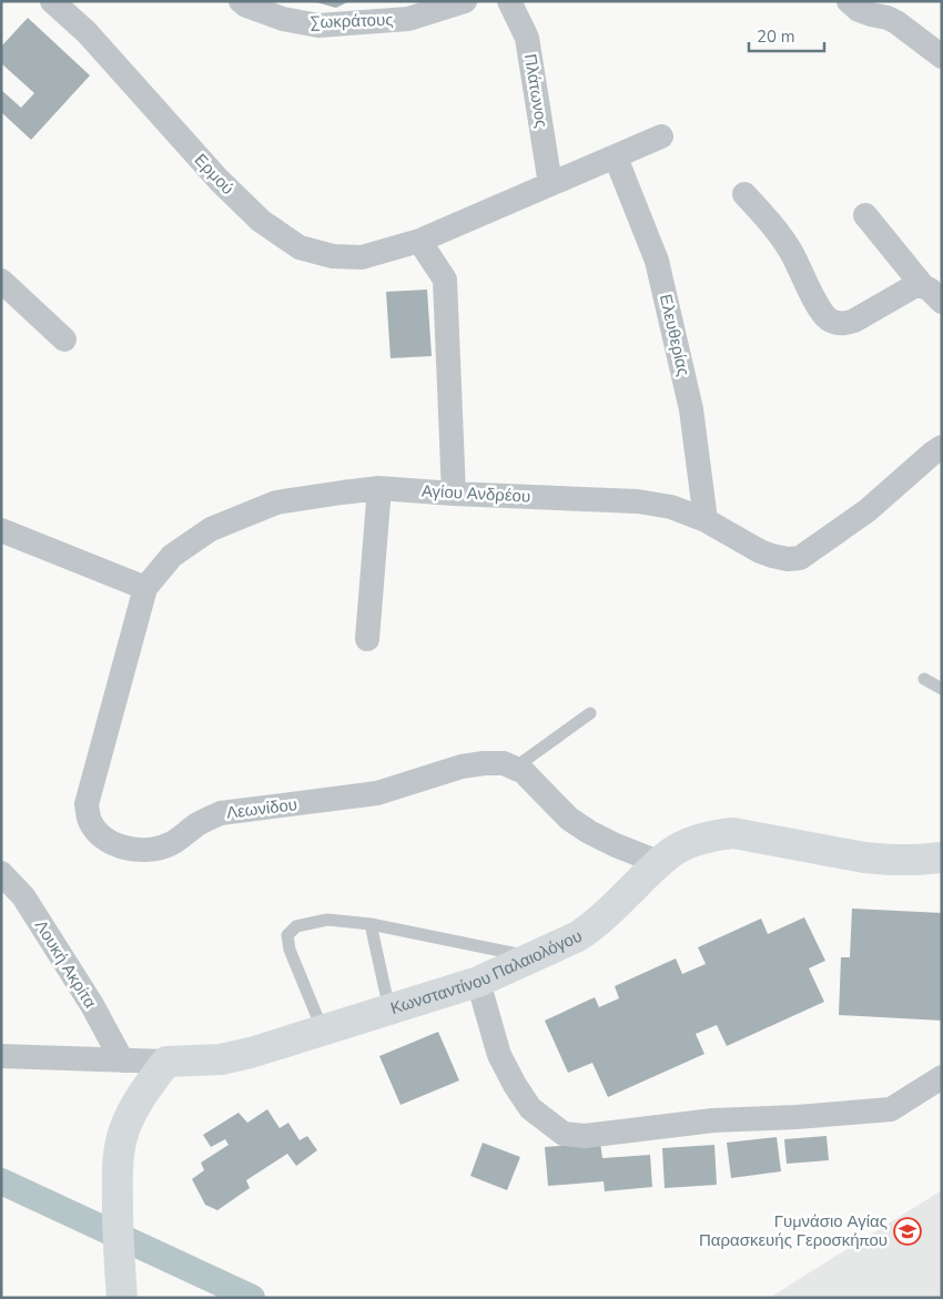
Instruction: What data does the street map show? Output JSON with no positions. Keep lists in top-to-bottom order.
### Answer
{
  "streets": {
    "street": [
      "Σωκράτους",
      "Πλάτωνος",
      "Ερμού",
      "Ελευθερίας",
      "Αγίου Ανδρέου",
      "Λεωνίδου",
      "Λουκή Ακρίτα",
      "Κωνσταντίνου Παλαιολόγου"
    ]
  },
  "crossings": [
    ["Πλάτωνος", "Ερμού"],
    ["Ερμού", "Ελευθερίας"],
    ["Ελευθερίας", "Αγίου Ανδρέου"],
    ["Αγίου Ανδρέου", "Λεωνίδου"],
    ["Λεωνίδου", "Κωνσταντίνου Παλαιολόγου"],
    ["Λουκή Ακρίτα", "Κωνσταντίνου Παλαιολόγου"]
  ],
  "places": {
    "school or university": ["Γυμνάσιο Αγίας Παρασκευής Γεροσκήπου"]
  },
  "scale_bar": "20 m"
}
